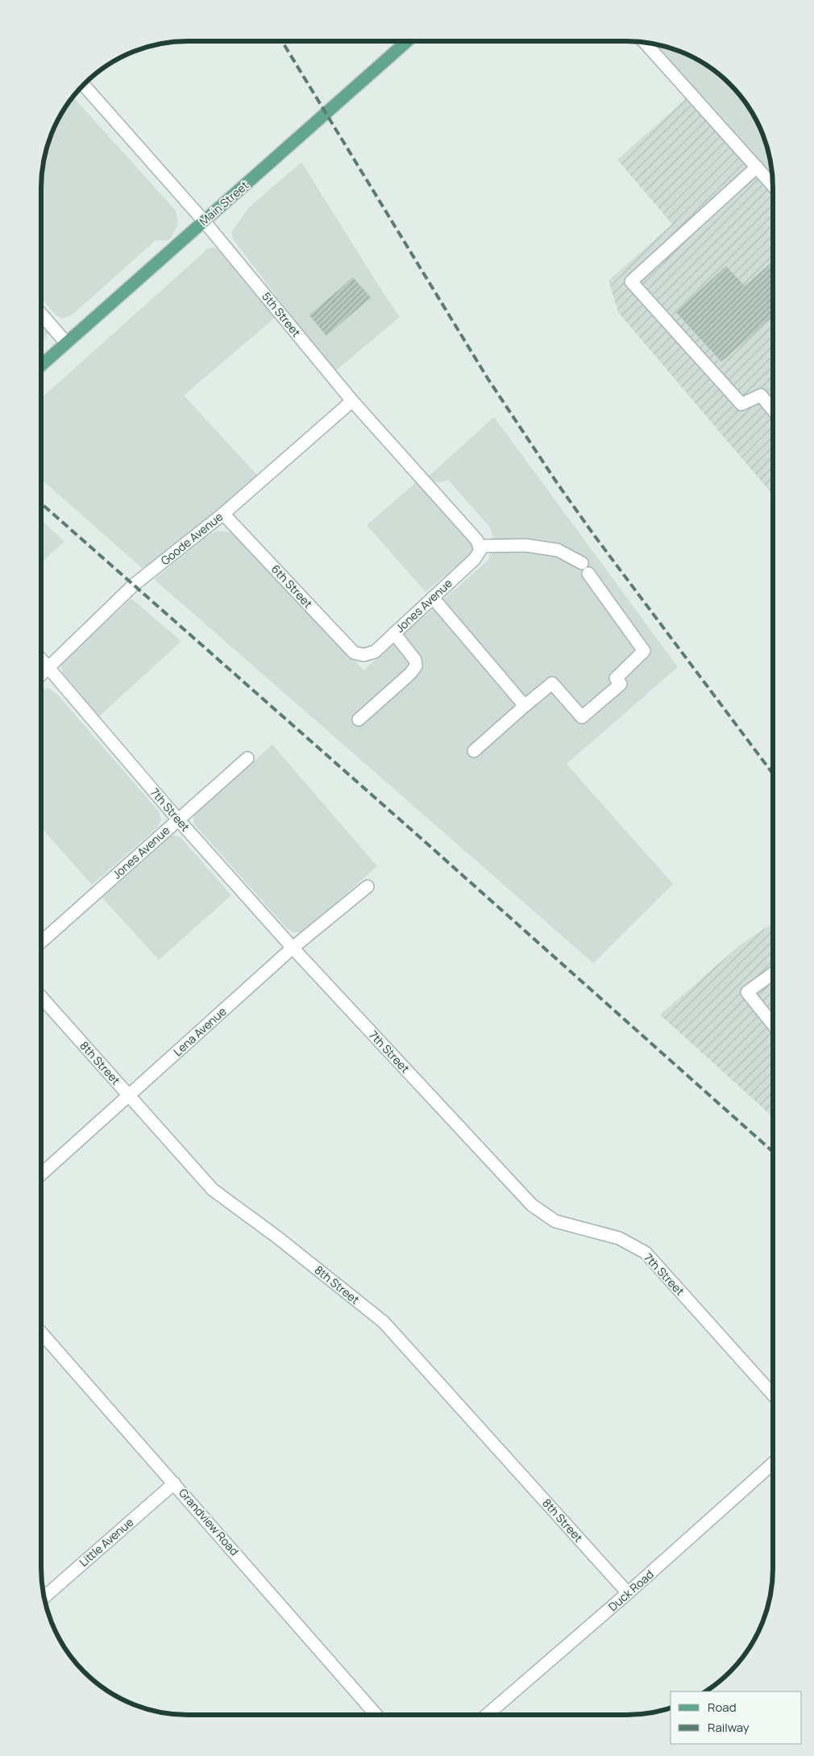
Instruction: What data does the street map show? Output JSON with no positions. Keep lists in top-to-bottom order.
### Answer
{
  "streets": {
    "main road": ["Main Street"],
    "street": [
      "5th Street",
      "Goode Avenue",
      "6th Street",
      "Jones Avenue",
      "7th Street",
      "Lena Avenue",
      "8th Street",
      "Grandview Road",
      "Little Avenue",
      "Duck Road"
    ]
  },
  "crossings": [
    ["Main Street", "5th Street"],
    ["5th Street", "Goode Avenue"],
    ["5th Street", "Jones Avenue"],
    ["Goode Avenue", "6th Street"],
    ["Goode Avenue", "7th Street"],
    ["6th Street", "Jones Avenue"],
    ["Jones Avenue", "7th Street"],
    ["7th Street", "Lena Avenue"],
    ["Lena Avenue", "8th Street"],
    ["8th Street", "Duck Road"],
    ["Grandview Road", "Little Avenue"]
  ],
  "legend": ["Road", "Railway"]
}
